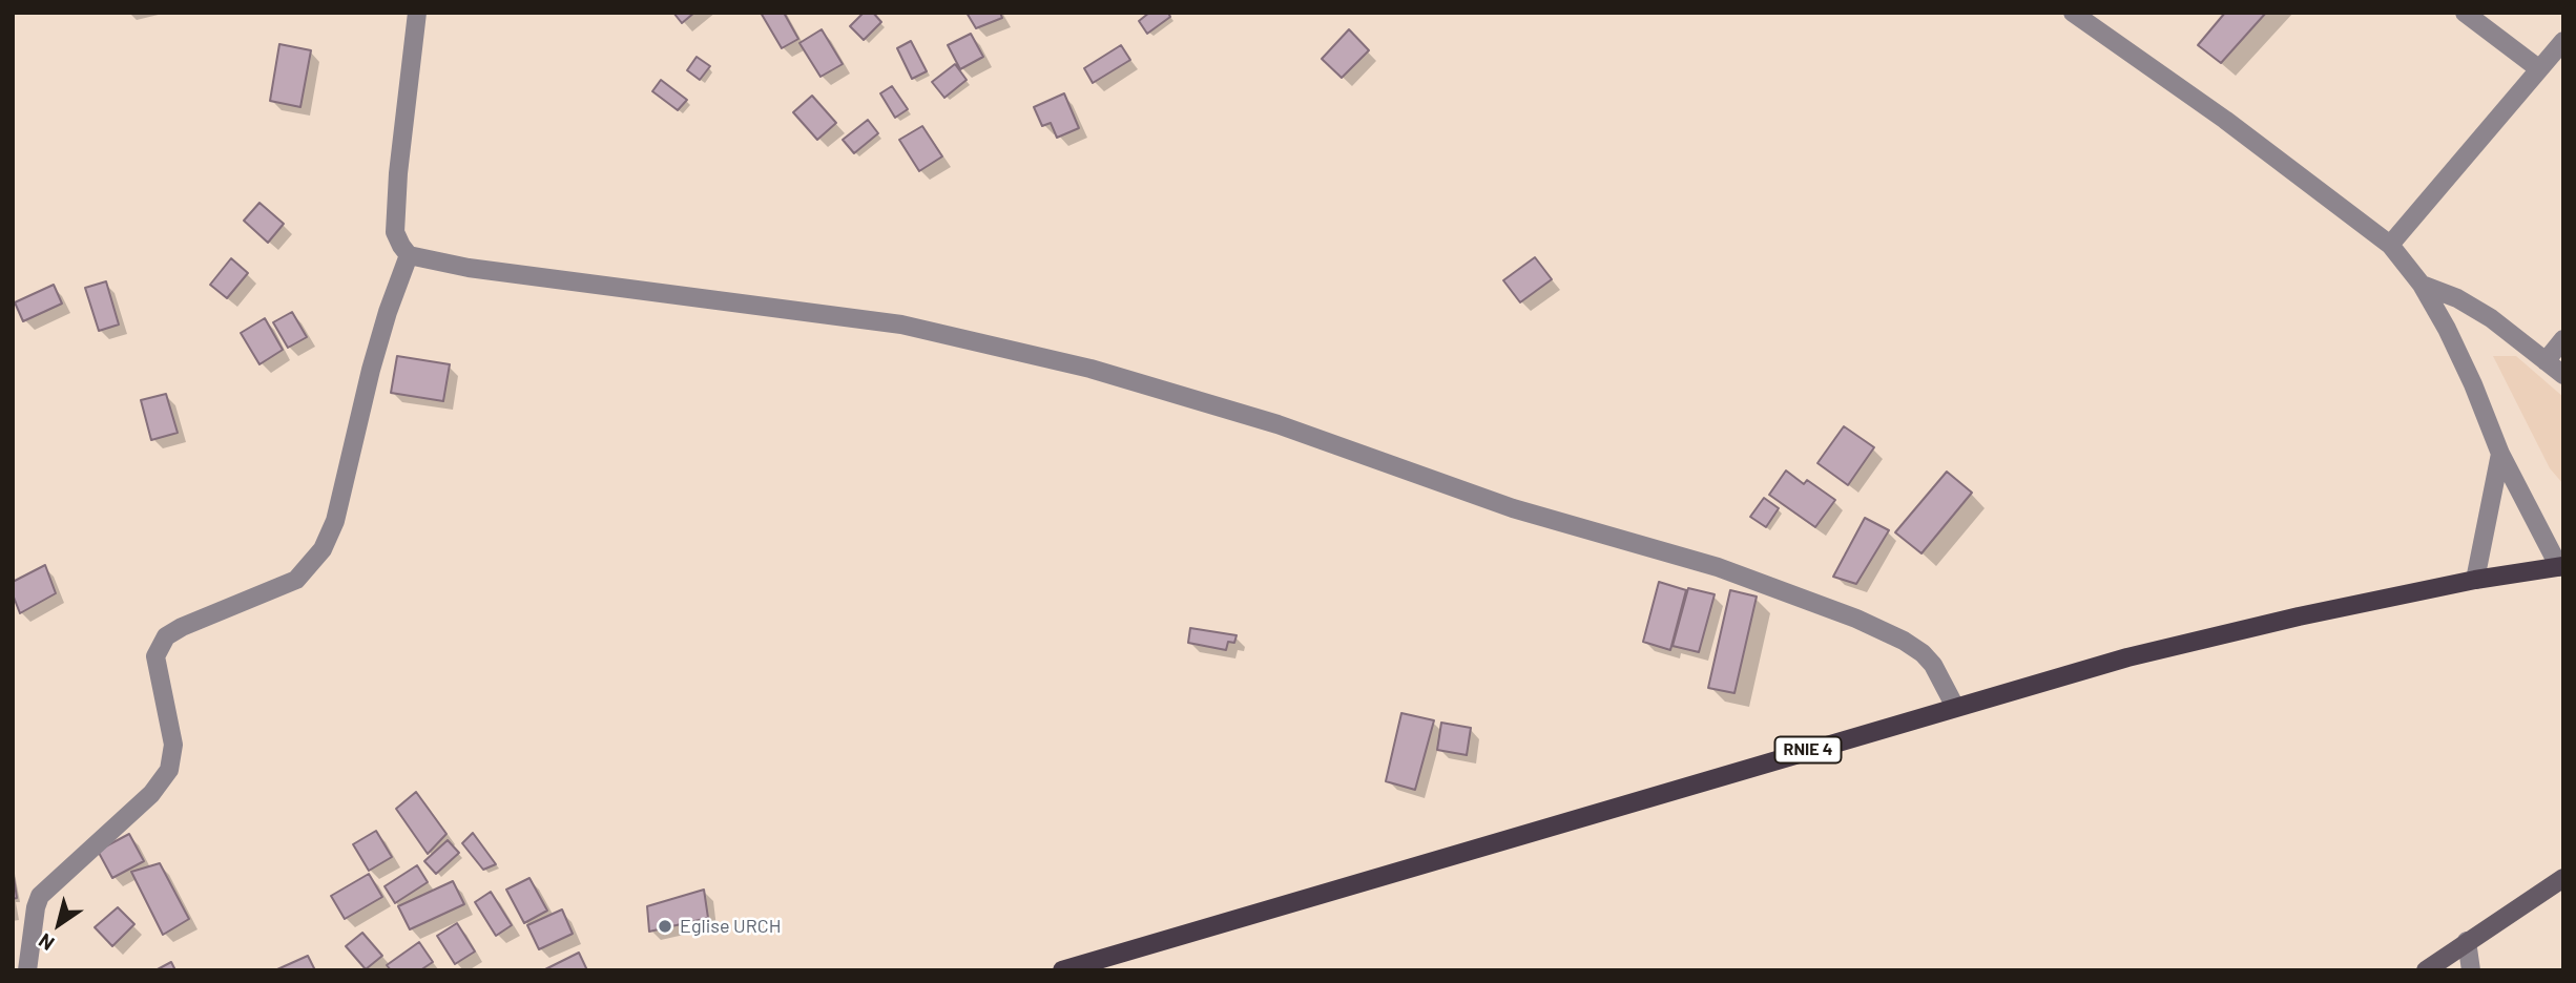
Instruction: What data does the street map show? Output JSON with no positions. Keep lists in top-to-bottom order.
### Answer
{
  "streets": {
    "main road": ["RNIE 4"]
  },
  "places": ["Eglise URCH"],
  "north": "bottom left"
}
